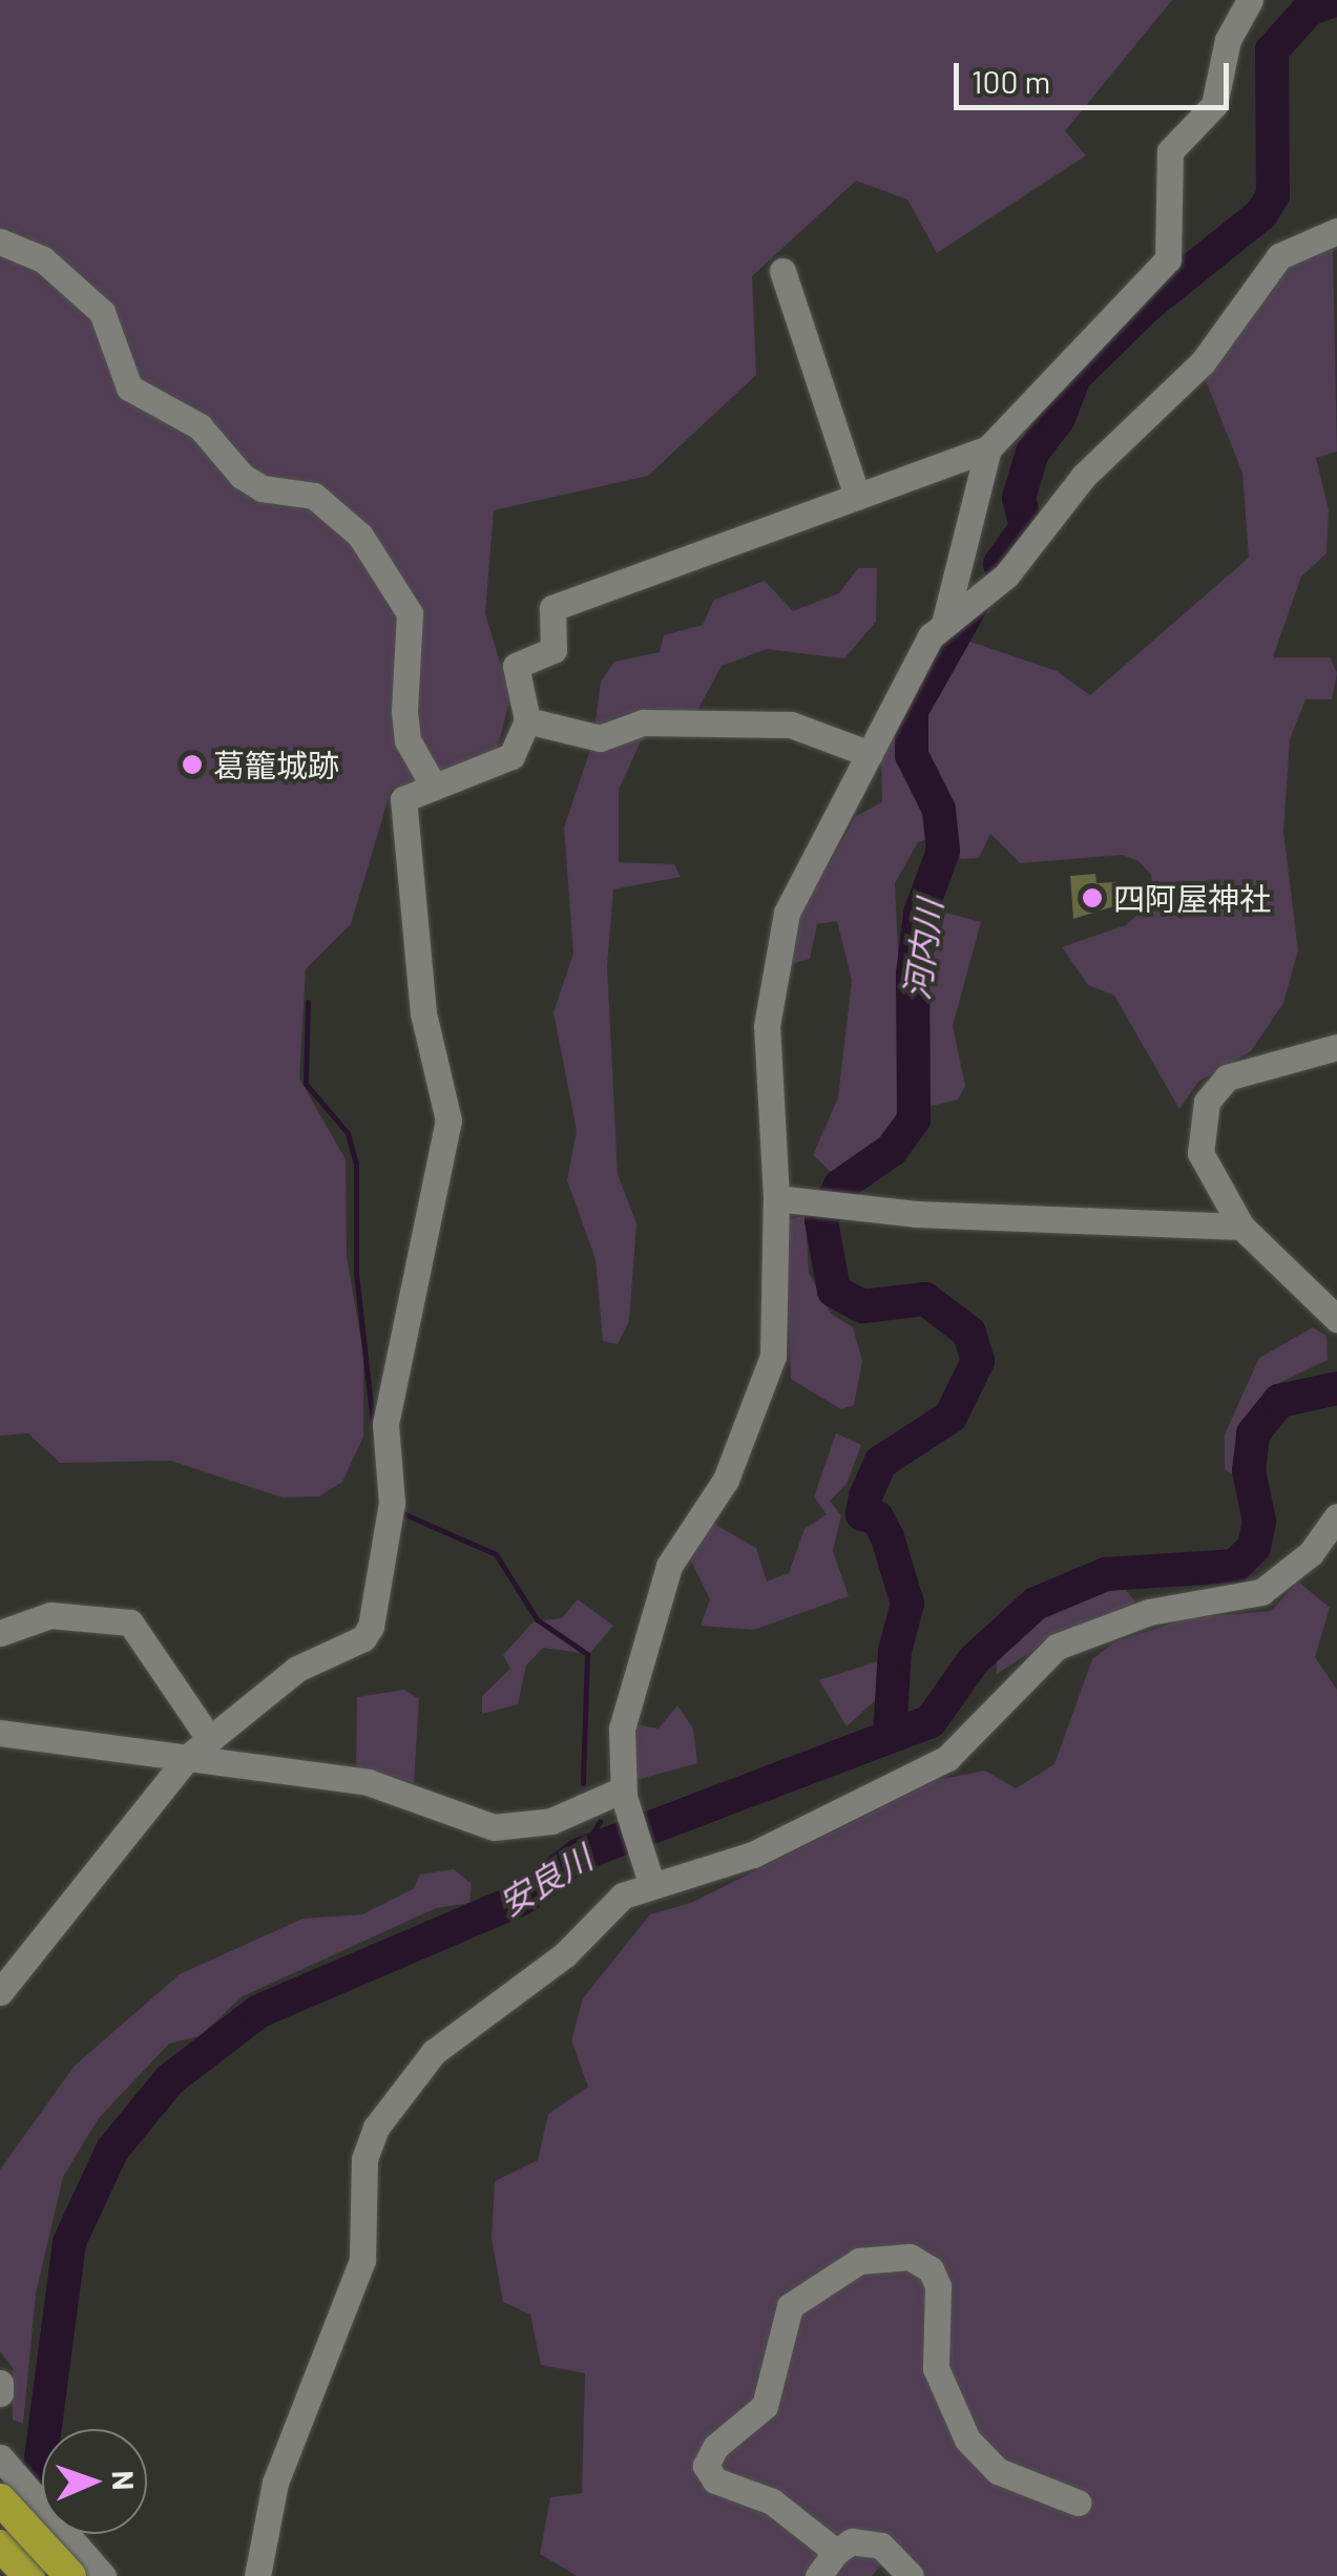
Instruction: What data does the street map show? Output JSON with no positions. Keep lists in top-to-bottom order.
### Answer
{
  "water": ["河内川", "安良川"],
  "places": ["葛籠城跡", "四阿屋神社"],
  "scale_bar": "100 m",
  "north": "right"
}
